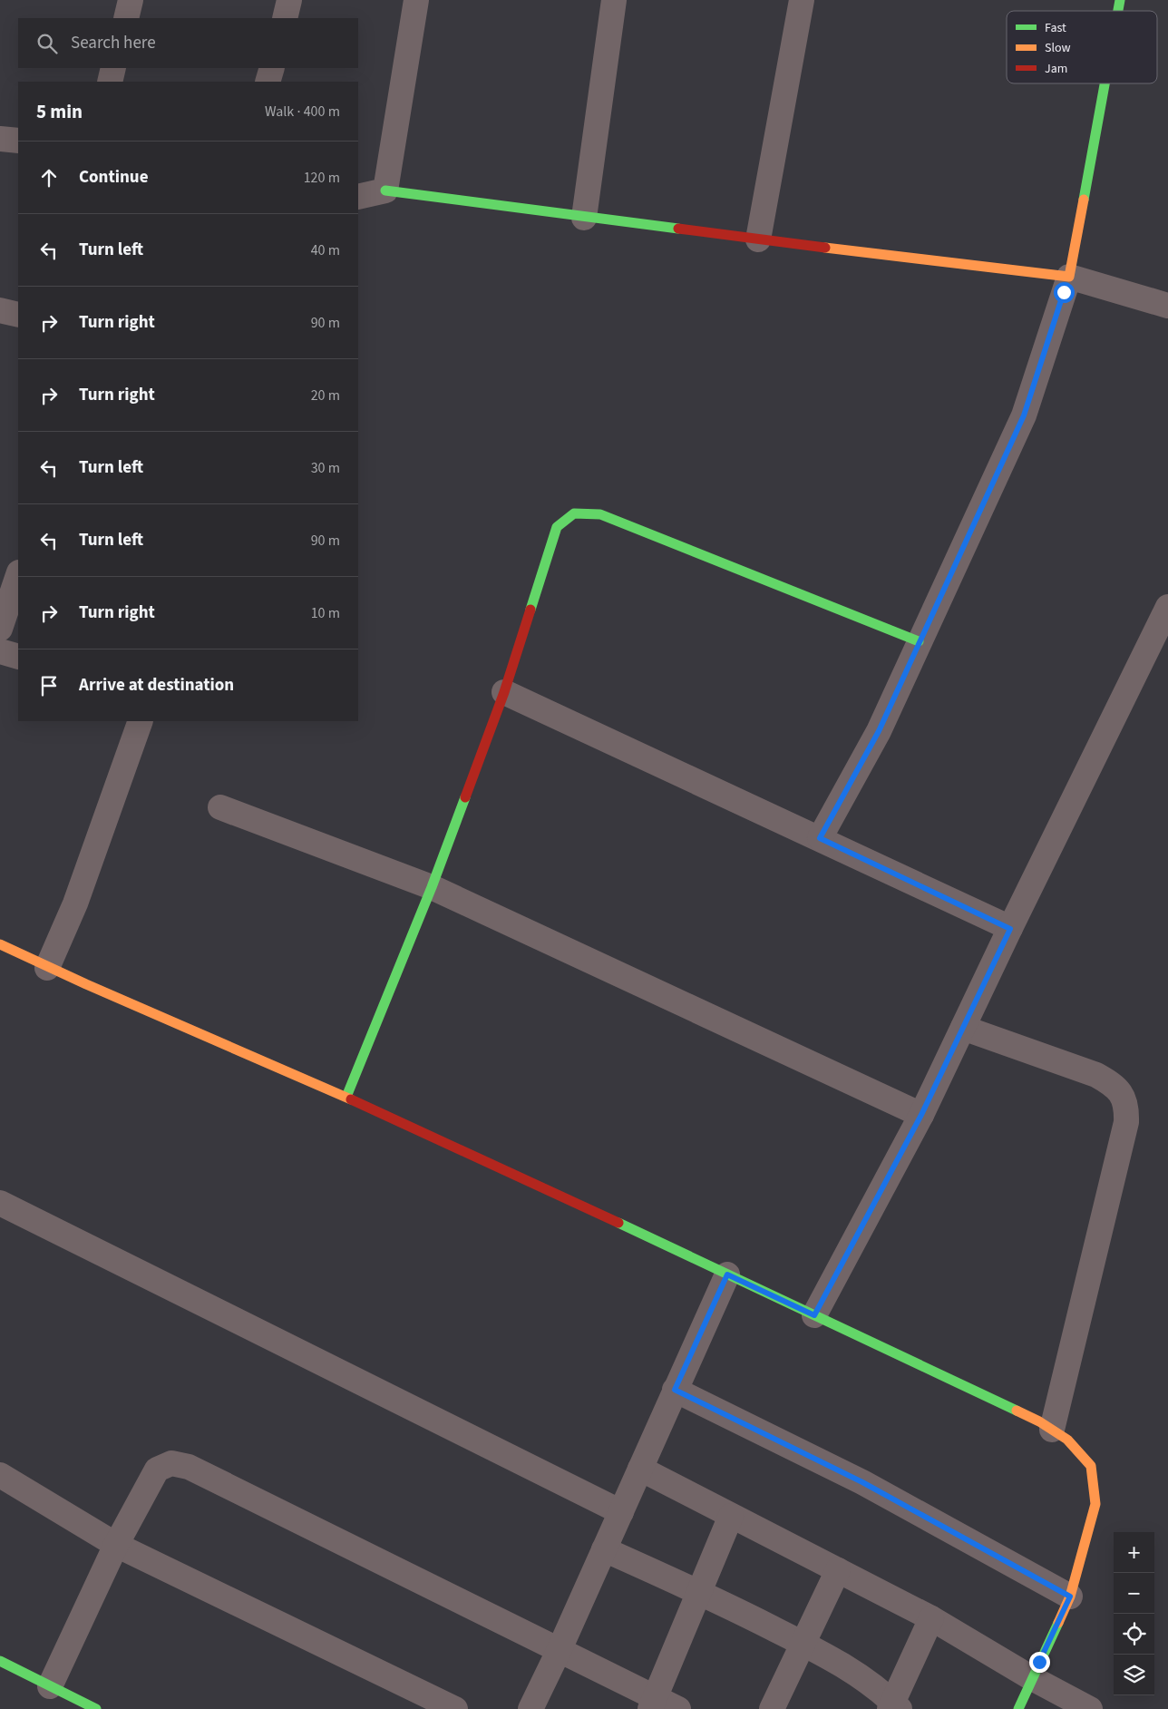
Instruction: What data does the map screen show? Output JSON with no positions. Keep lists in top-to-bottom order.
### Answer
{
  "legend": ["Fast", "Slow", "Jam"],
  "page": {
    "search": "Search here",
    "heading": ["5 min", "Walk · 400 m"],
    "list": [
      ["Continue", "120 m"],
      ["Turn left", "40 m"],
      ["Turn right", "90 m"],
      ["Turn right", "20 m"],
      ["Turn left", "30 m"],
      ["Turn left", "90 m"],
      ["Turn right", "10 m"],
      "Arrive at destination"
    ],
    "map_buttons": ["+", "−"]
  }
}
